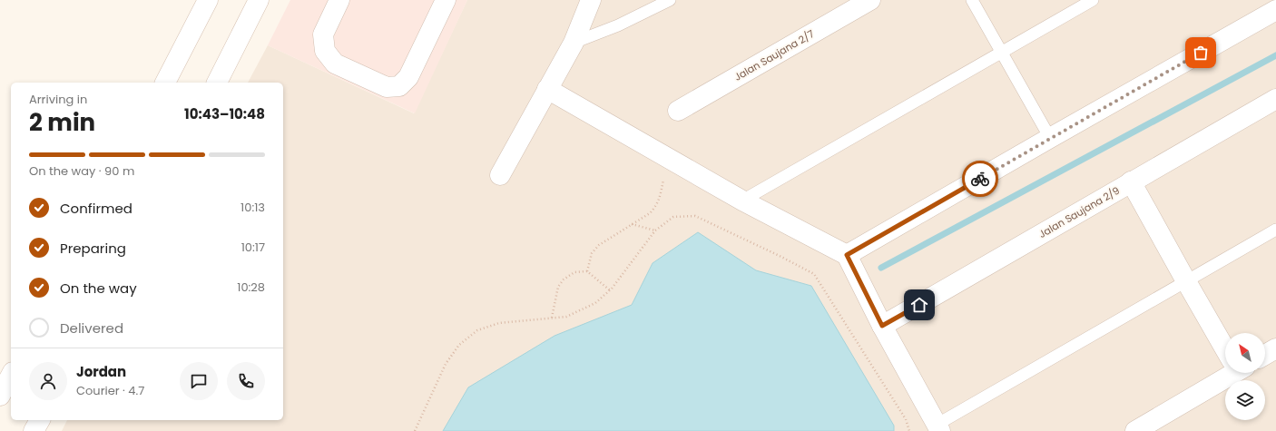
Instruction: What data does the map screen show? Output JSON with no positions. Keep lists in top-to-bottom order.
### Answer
{
  "streets": {
    "street": ["Jalan Saujana 2/7", "Jalan Saujana 2/9"]
  },
  "north": "top left",
  "page": {
    "heading": ["2 min", "Arriving in", "10:43–10:48"],
    "panel": ["Jordan", "Courier · 4.7"],
    "bar": "On the way · 90 m",
    "list": [
      ["Confirmed", "10:13"],
      ["Preparing", "10:17"],
      ["On the way", "10:28"],
      "Delivered"
    ]
  }
}
